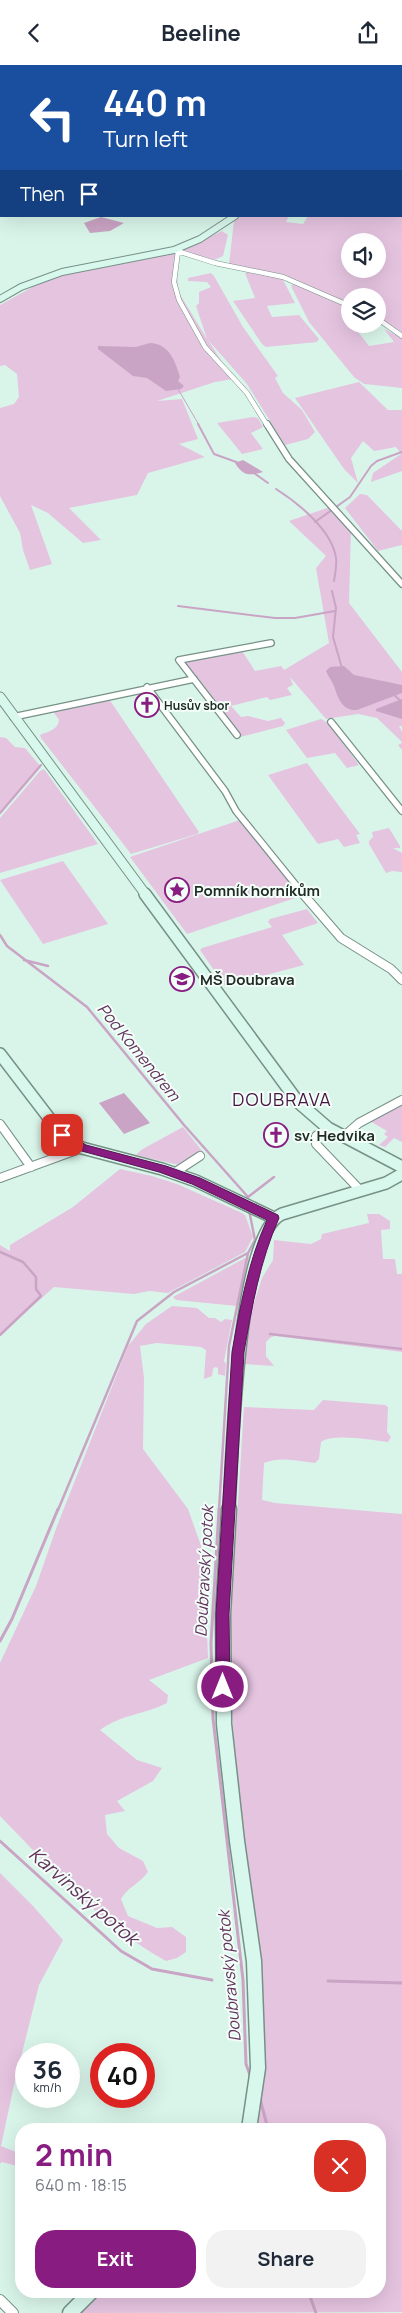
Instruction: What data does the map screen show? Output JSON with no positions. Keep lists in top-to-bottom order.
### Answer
{
  "districts": ["DOUBRAVA"],
  "water": ["Pod Komendrem", "Doubravský potok", "Karvinský potok"],
  "places": {
    "church": ["Husův sbor", "sv. Hedvika"],
    "place": ["Pomník horníkům"],
    "school or university": ["MŠ Doubrava"]
  },
  "page": {
    "header": "Beeline",
    "turn": ["440 m", "Turn left"],
    "then": "Then",
    "speed": "36 km/h",
    "limit": "40",
    "heading": ["2 min", "640 m · 18:15"],
    "buttons": ["Exit", "Share"]
  }
}
